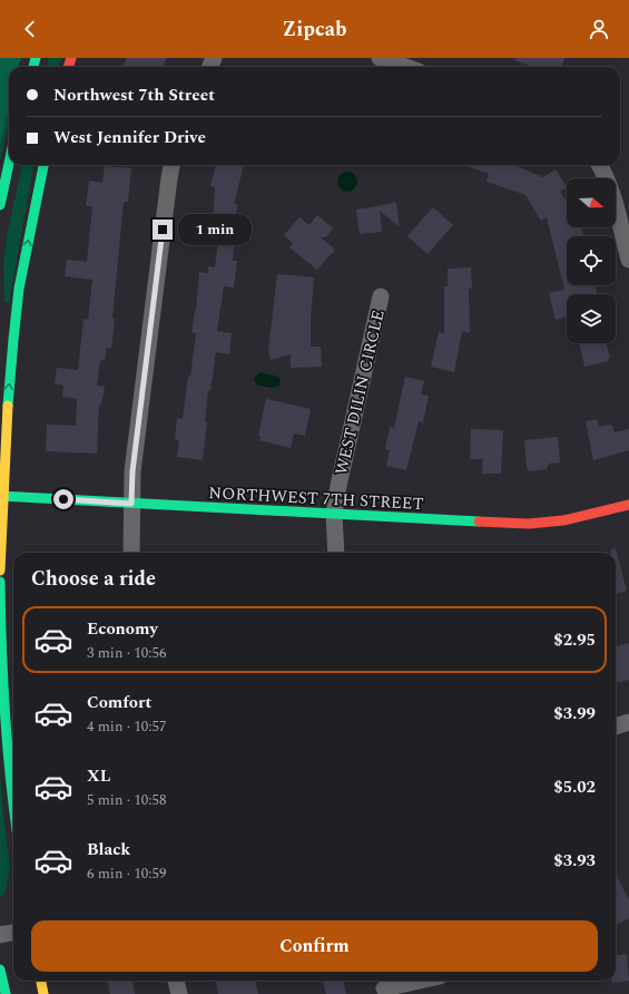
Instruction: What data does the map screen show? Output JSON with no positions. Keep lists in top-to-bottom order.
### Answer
{
  "streets": {
    "main road": ["NORTHWEST 7TH STREET"],
    "street": ["WEST DILIN CIRCLE"]
  },
  "crossings": [
    ["WEST DILIN CIRCLE", "NORTHWEST 7TH STREET"]
  ],
  "north": "right",
  "page": {
    "header": "Zipcab",
    "banner": ["Northwest 7th Street", "West Jennifer Drive"],
    "bubble": "1 min",
    "heading": "Choose a ride",
    "list": [
      {
        "name": "Economy",
        "note": "3 min · 10:56",
        "value": "$2.95"
      },
      {
        "name": "Comfort",
        "note": "4 min · 10:57",
        "value": "$3.99"
      },
      {
        "name": "XL",
        "note": "5 min · 10:58",
        "value": "$5.02"
      },
      {
        "name": "Black",
        "note": "6 min · 10:59",
        "value": "$3.93"
      }
    ],
    "buttons": "Confirm"
  }
}
